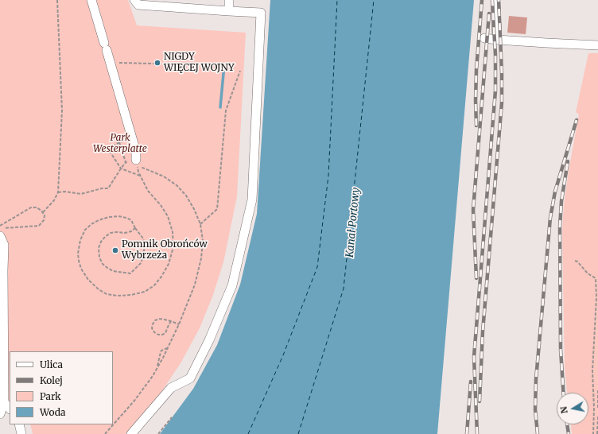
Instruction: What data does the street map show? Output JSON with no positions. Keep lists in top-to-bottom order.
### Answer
{
  "water": ["Kanał Portowy"],
  "parks": ["Park Westerplatte"],
  "places": ["NIGDY WIĘCEJ WOJNY", "Pomnik Obrońców Wybrzeża"],
  "legend": [
    "Ulica",
    "Kolej",
    "Park",
    "Woda"
  ],
  "north": "left"
}
